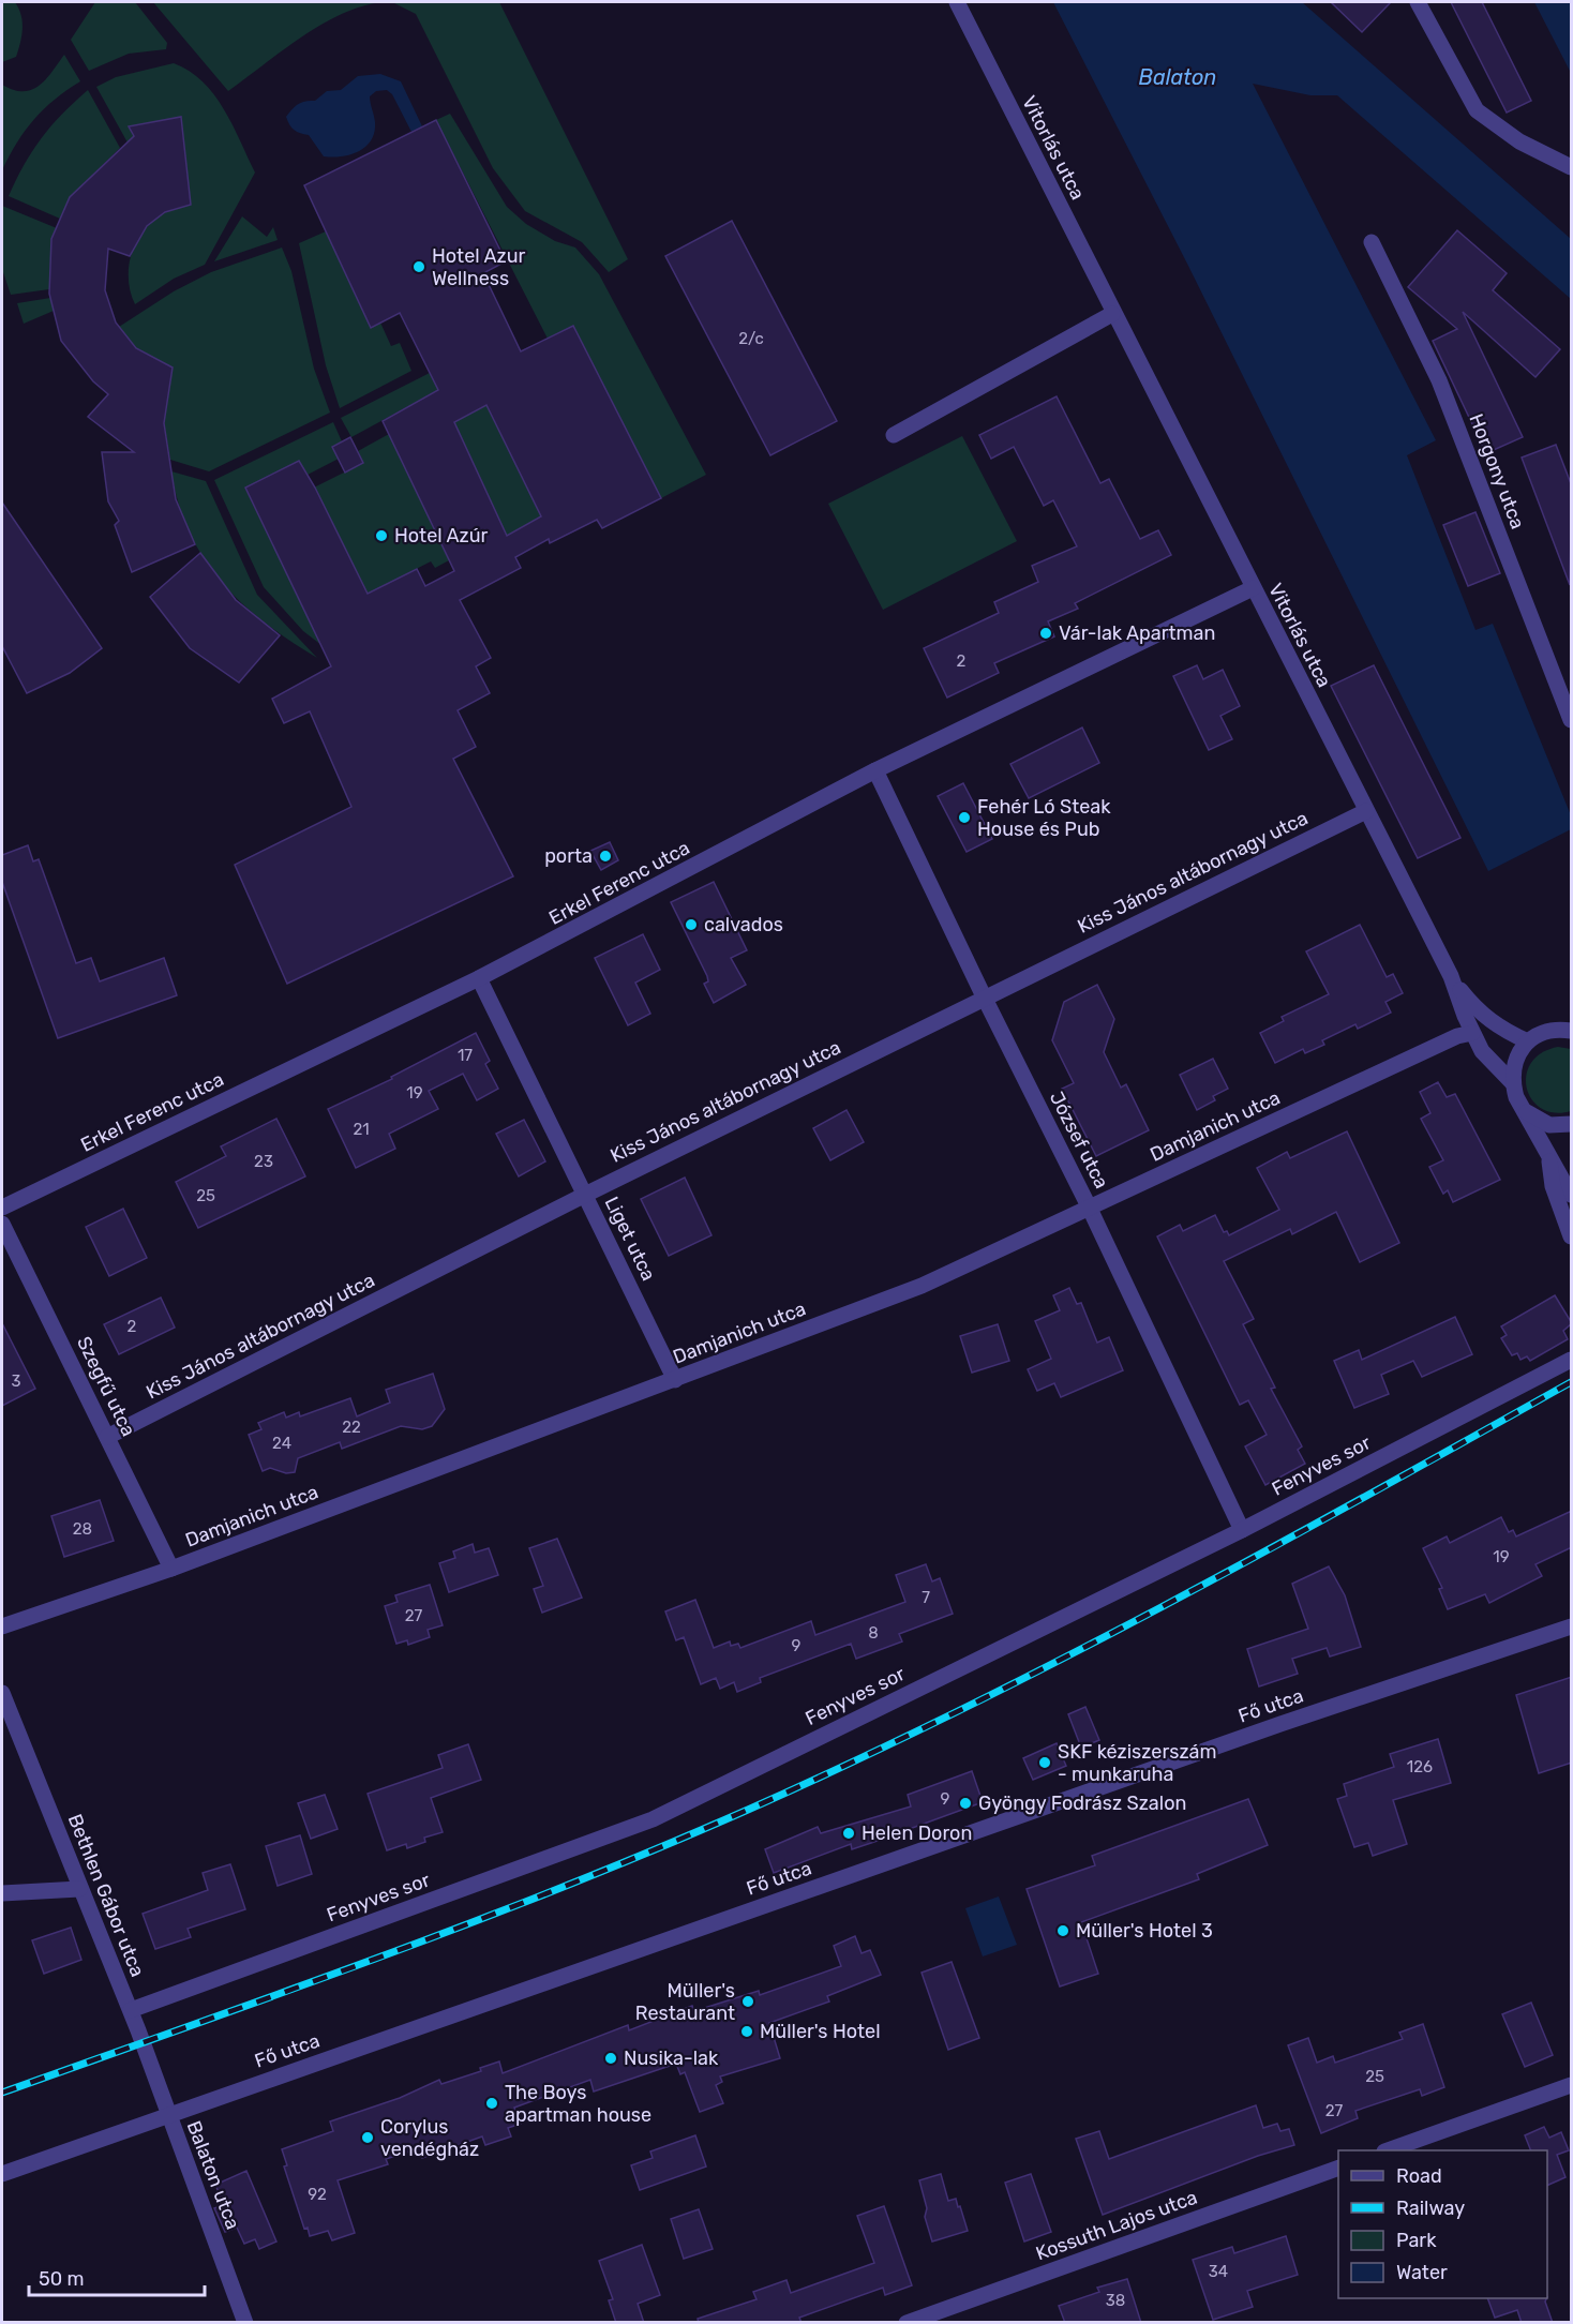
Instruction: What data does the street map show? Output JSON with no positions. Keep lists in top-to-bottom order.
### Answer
{
  "streets": {
    "street": [
      "Vitorlás utca",
      "Horgony utca",
      "Kiss János altábornagy utca",
      "Erkel Ferenc utca",
      "Damjanich utca",
      "József utca",
      "Liget utca",
      "Szegfű utca",
      "Fenyves sor",
      "Fő utca",
      "Bethlen Gábor utca",
      "Balaton utca",
      "Kossuth Lajos utca"
    ]
  },
  "crossings": [
    ["Vitorlás utca", "Kiss János altábornagy utca"],
    ["Vitorlás utca", "Erkel Ferenc utca"],
    ["Vitorlás utca", "Damjanich utca"],
    ["Kiss János altábornagy utca", "József utca"],
    ["Kiss János altábornagy utca", "Liget utca"],
    ["Kiss János altábornagy utca", "Szegfű utca"],
    ["Erkel Ferenc utca", "József utca"],
    ["Erkel Ferenc utca", "Liget utca"],
    ["Damjanich utca", "József utca"],
    ["Damjanich utca", "Liget utca"],
    ["Damjanich utca", "Szegfű utca"],
    ["József utca", "Fenyves sor"],
    ["Fenyves sor", "Bethlen Gábor utca"],
    ["Fő utca", "Bethlen Gábor utca"],
    ["Fő utca", "Balaton utca"],
    ["Bethlen Gábor utca", "Balaton utca"]
  ],
  "water": ["Balaton"],
  "places": [
    "Hotel Azur Wellness",
    "Hotel Azúr",
    "Vár-lak Apartman",
    "Fehér Ló Steak House és Pub",
    "porta",
    "calvados",
    "SKF kéziszerszám - munkaruha",
    "Gyöngy Fodrász Szalon",
    "Helen Doron",
    "Müller's Hotel 3",
    "Müller's Restaurant",
    "Müller's Hotel",
    "Nusika-lak",
    "The Boys apartman house",
    "Corylus vendégház"
  ],
  "house_numbers": [
    "2/c",
    "2",
    "17",
    "19",
    "21",
    "23",
    "25",
    "2",
    "3",
    "22",
    "24",
    "28",
    "19",
    "7",
    "27",
    "8",
    "9",
    "126",
    "9",
    "25",
    "27",
    "92",
    "34",
    "38"
  ],
  "legend": [
    "Road",
    "Railway",
    "Park",
    "Water"
  ],
  "scale_bar": "50 m"
}
